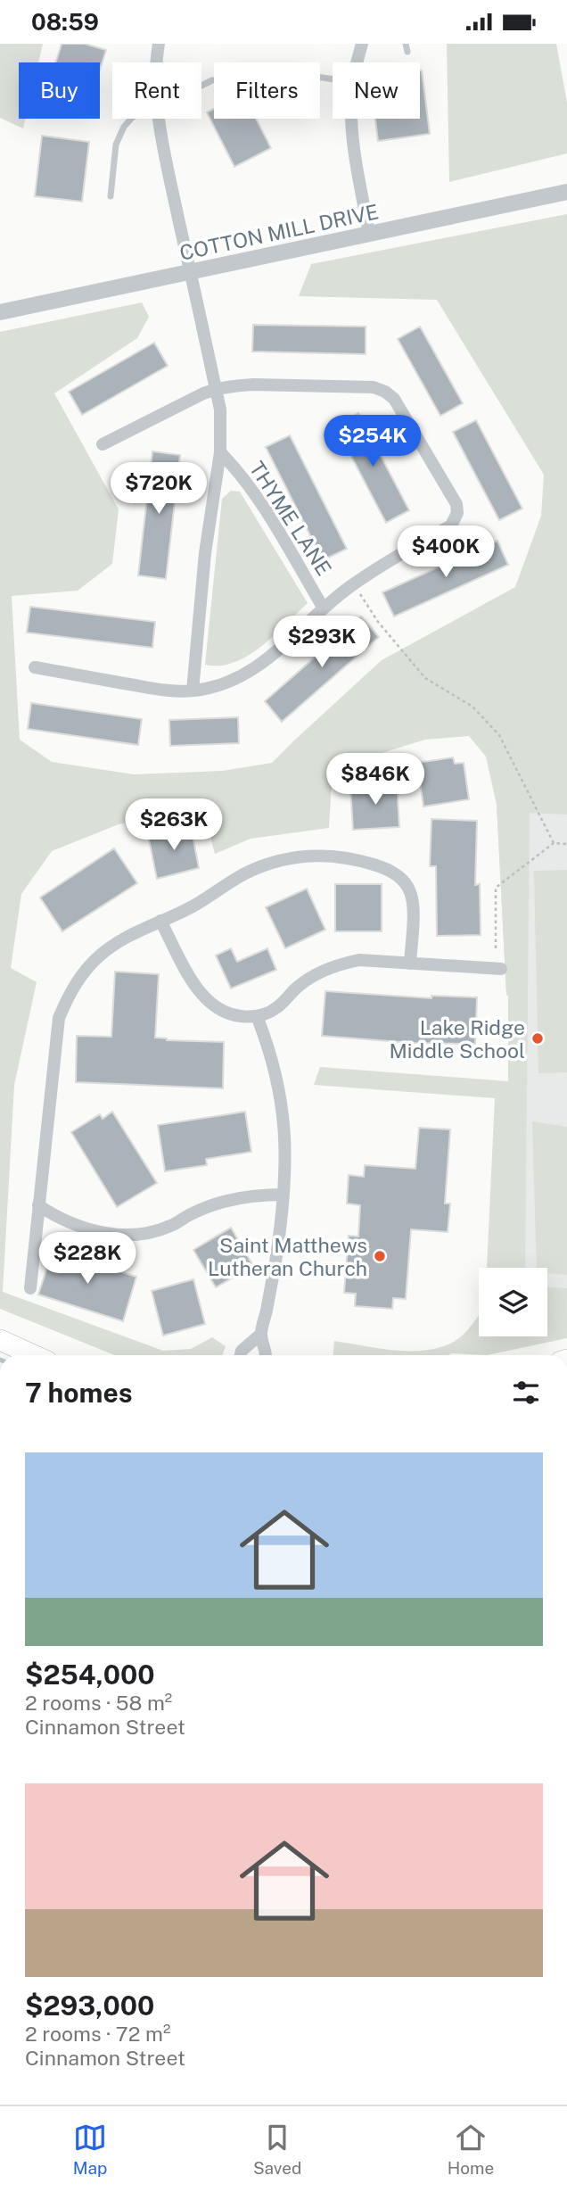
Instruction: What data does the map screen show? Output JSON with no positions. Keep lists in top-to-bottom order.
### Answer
{
  "streets": {
    "street": ["COTTON MILL DRIVE", "THYME LANE"]
  },
  "places": ["Lake Ridge Middle School", "Saint Matthews Lutheran Church"],
  "page": {
    "status": "08:59",
    "chip": [
      "Buy",
      "Rent",
      "Filters",
      "New"
    ],
    "price": [
      "$254K",
      "$720K",
      "$400K",
      "$293K",
      "$846K",
      "$263K",
      "$228K"
    ],
    "heading": "7 homes",
    "list": [
      {
        "name": "$254,000",
        "note": "2 rooms · 58 m² · Cinnamon Street"
      },
      {
        "name": "$293,000",
        "note": "2 rooms · 72 m² · Cinnamon Street"
      }
    ],
    "tabs": ["Map", "Saved", "Home"]
  }
}
